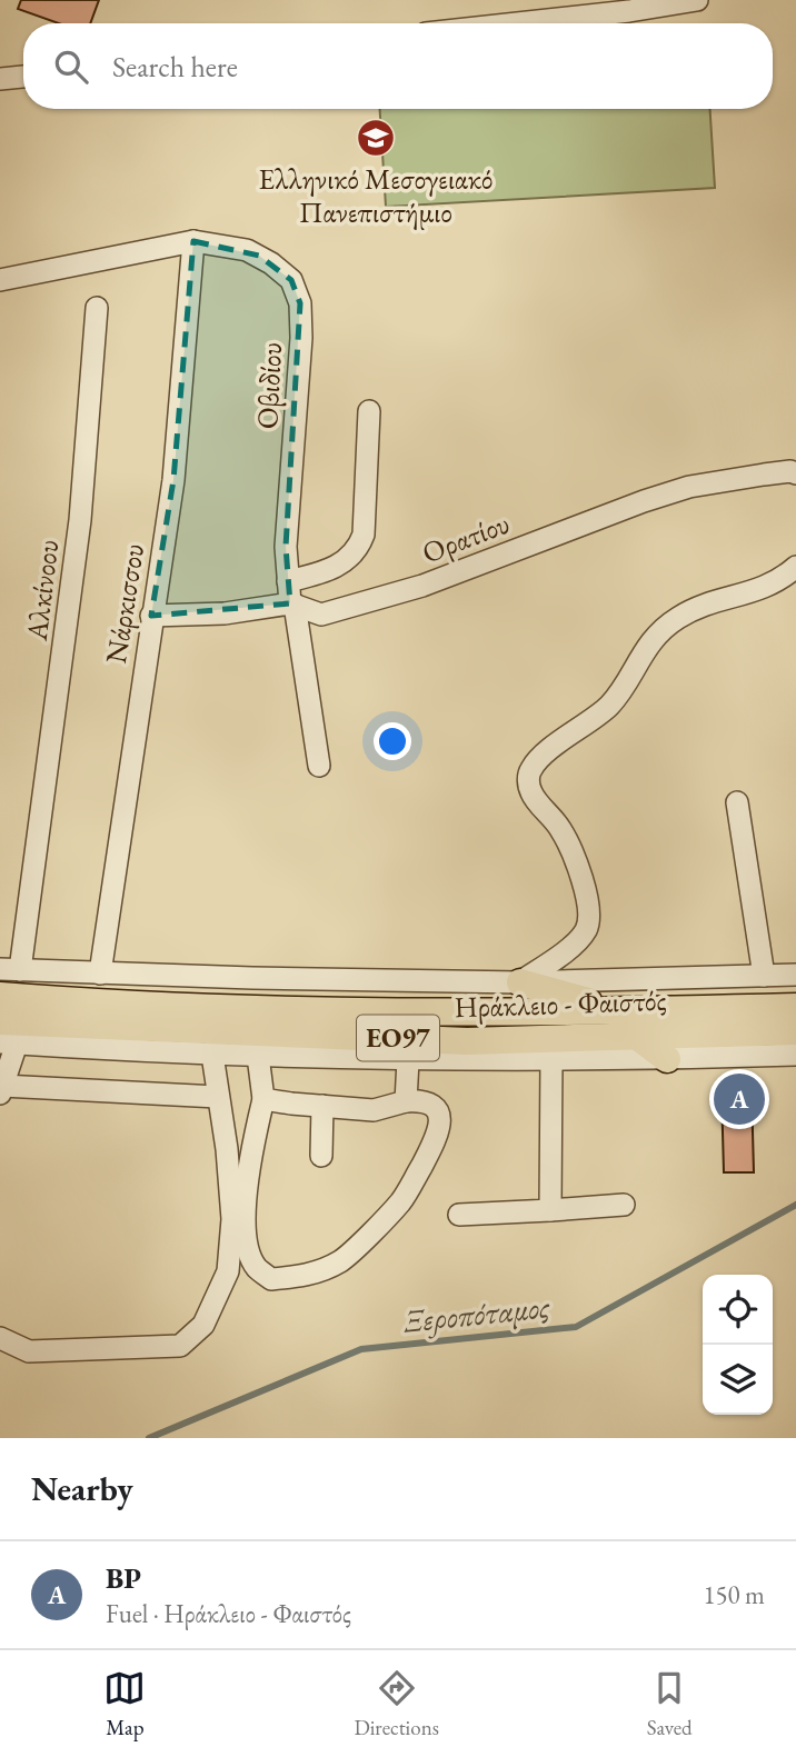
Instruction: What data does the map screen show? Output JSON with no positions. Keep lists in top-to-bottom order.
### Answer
{
  "streets": {
    "main road": ["Ηράκλειο - Φαιστός", "ΕΟ97"],
    "street": [
      "Οβιδίου",
      "Ορατίου",
      "Αλκίνοου",
      "Νάρκισσου"
    ]
  },
  "crossings": [
    ["Οβιδίου", "Ορατίου"],
    ["Οβιδίου", "Νάρκισσου"],
    ["Ορατίου", "Νάρκισσου"]
  ],
  "water": ["Ξεροπόταμος"],
  "places": {
    "school or university": ["Ελληνικό Μεσογειακό Πανεπιστήμιο"]
  },
  "page": {
    "search": "Search here",
    "pins": "A",
    "heading": "Nearby",
    "list": [
      {
        "mark": "A",
        "name": "BP",
        "note": "Fuel · Ηράκλειο - Φαιστός",
        "value": "150 m"
      }
    ],
    "nav": ["Map", "Directions", "Saved"]
  }
}
